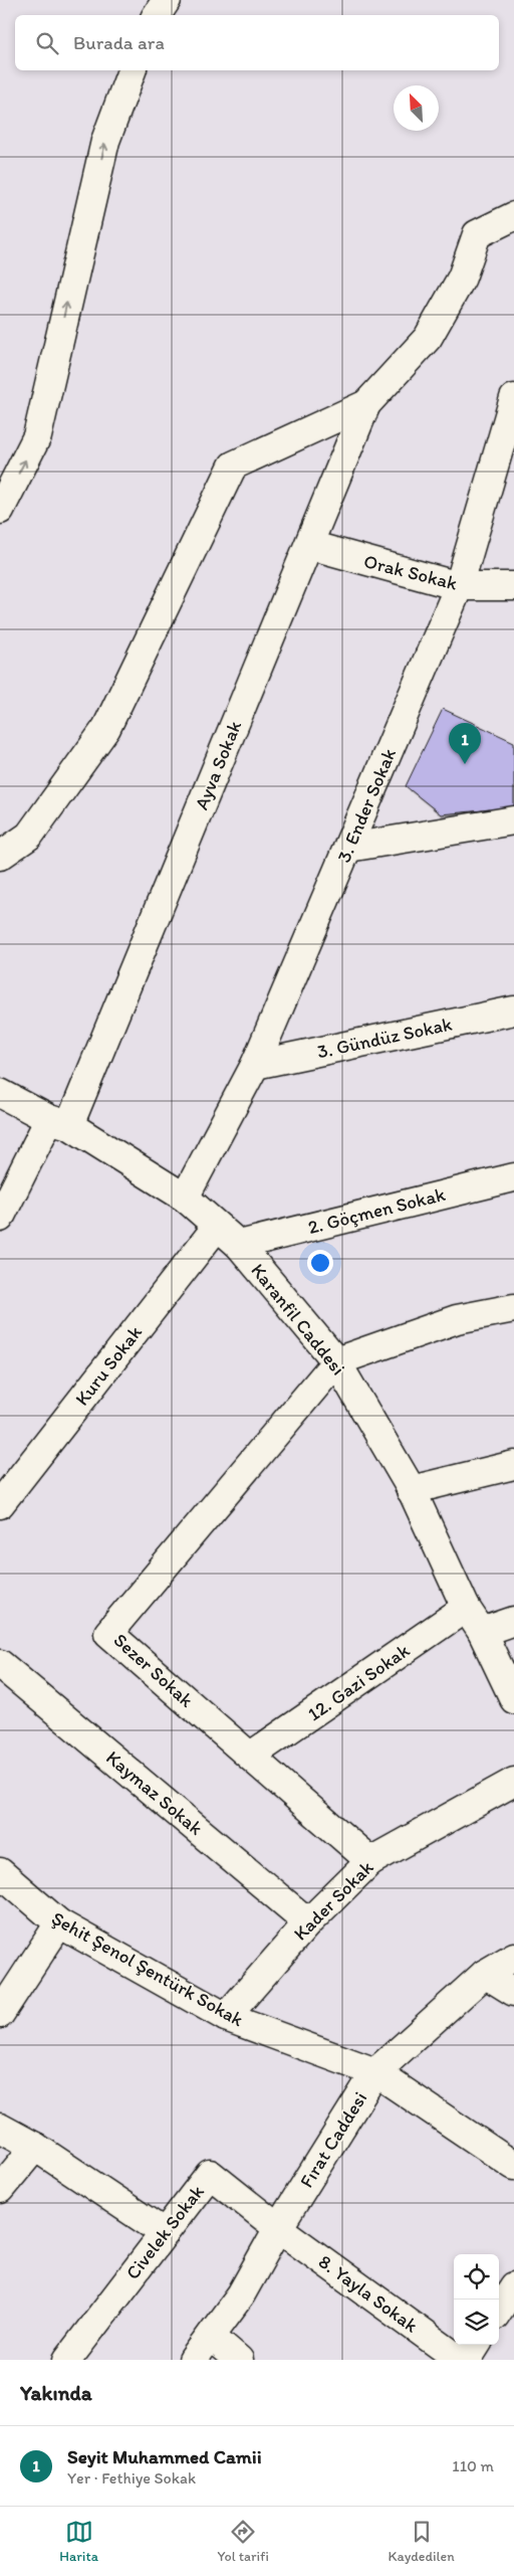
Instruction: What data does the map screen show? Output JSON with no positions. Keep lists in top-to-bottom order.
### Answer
{
  "streets": {
    "street": [
      "Orak Sokak",
      "Ayva Sokak",
      "3. Ender Sokak",
      "3. Gündüz Sokak",
      "2. Göçmen Sokak",
      "Karanfil Caddesi",
      "Kuru Sokak",
      "Sezer Sokak",
      "12. Gazi Sokak",
      "Kaymaz Sokak",
      "Kader Sokak",
      "Şehit Şenol Şentürk Sokak",
      "Fırat Caddesi",
      "Civelek Sokak",
      "8. Yayla Sokak"
    ]
  },
  "crossings": [
    ["Orak Sokak", "Ayva Sokak"],
    ["Orak Sokak", "3. Ender Sokak"],
    ["Ayva Sokak", "Karanfil Caddesi"],
    ["3. Ender Sokak", "3. Gündüz Sokak"],
    ["3. Ender Sokak", "Karanfil Caddesi"],
    ["2. Göçmen Sokak", "Karanfil Caddesi"],
    ["Karanfil Caddesi", "Kuru Sokak"],
    ["Karanfil Caddesi", "Sezer Sokak"],
    ["Karanfil Caddesi", "12. Gazi Sokak"],
    ["Sezer Sokak", "12. Gazi Sokak"],
    ["Sezer Sokak", "Kader Sokak"],
    ["Kaymaz Sokak", "Kader Sokak"],
    ["Kader Sokak", "Şehit Şenol Şentürk Sokak"],
    ["Şehit Şenol Şentürk Sokak", "Fırat Caddesi"],
    ["Fırat Caddesi", "Civelek Sokak"],
    ["Fırat Caddesi", "8. Yayla Sokak"],
    ["Civelek Sokak", "8. Yayla Sokak"]
  ],
  "north": "top left",
  "page": {
    "search": "Burada ara",
    "pins": "1",
    "heading": "Yakında",
    "list": [
      {
        "mark": "1",
        "name": "Seyit Muhammed Camii",
        "note": "Yer · Fethiye Sokak",
        "value": "110 m"
      }
    ],
    "nav": ["Harita", "Yol tarifi", "Kaydedilen"]
  }
}
